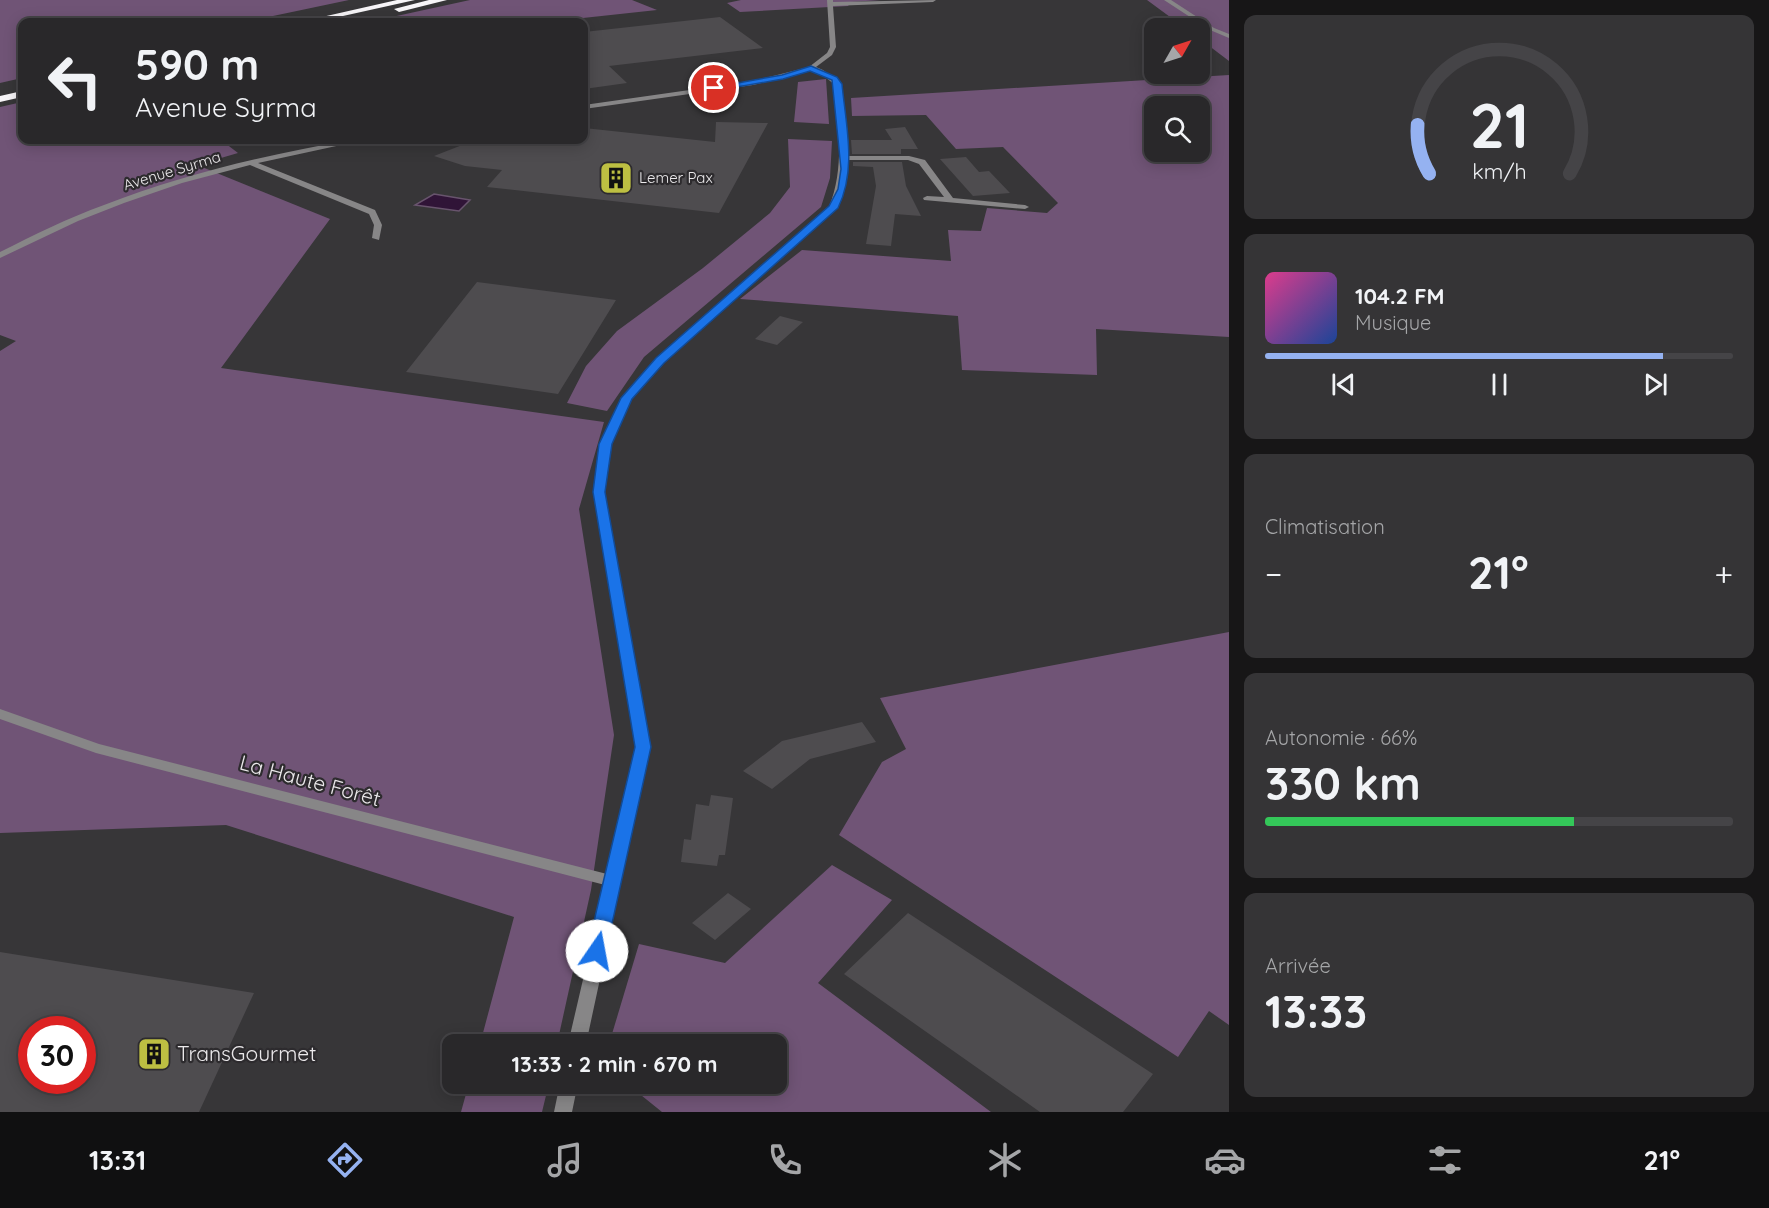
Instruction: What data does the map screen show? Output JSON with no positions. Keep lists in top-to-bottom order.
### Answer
{
  "streets": {
    "street": ["Avenue Syrma", "La Haute Forêt"]
  },
  "places": {
    "building": ["Lemer Pax", "TransGourmet"]
  },
  "north": "top right",
  "page": {
    "turn": ["590 m", "Avenue Syrma"],
    "song": ["104.2 FM", "Musique"],
    "tile": [
      "Climatisation",
      ["Autonomie · 66%", "330 km"],
      ["Arrivée", "13:33"]
    ],
    "heat": ["−", "21°", "+"],
    "limit": "30",
    "trip": "13:33 · 2 min · 670 m",
    "tabs": ["13:31", "21°"],
    "gauge": ["21", "km/h"]
  }
}
